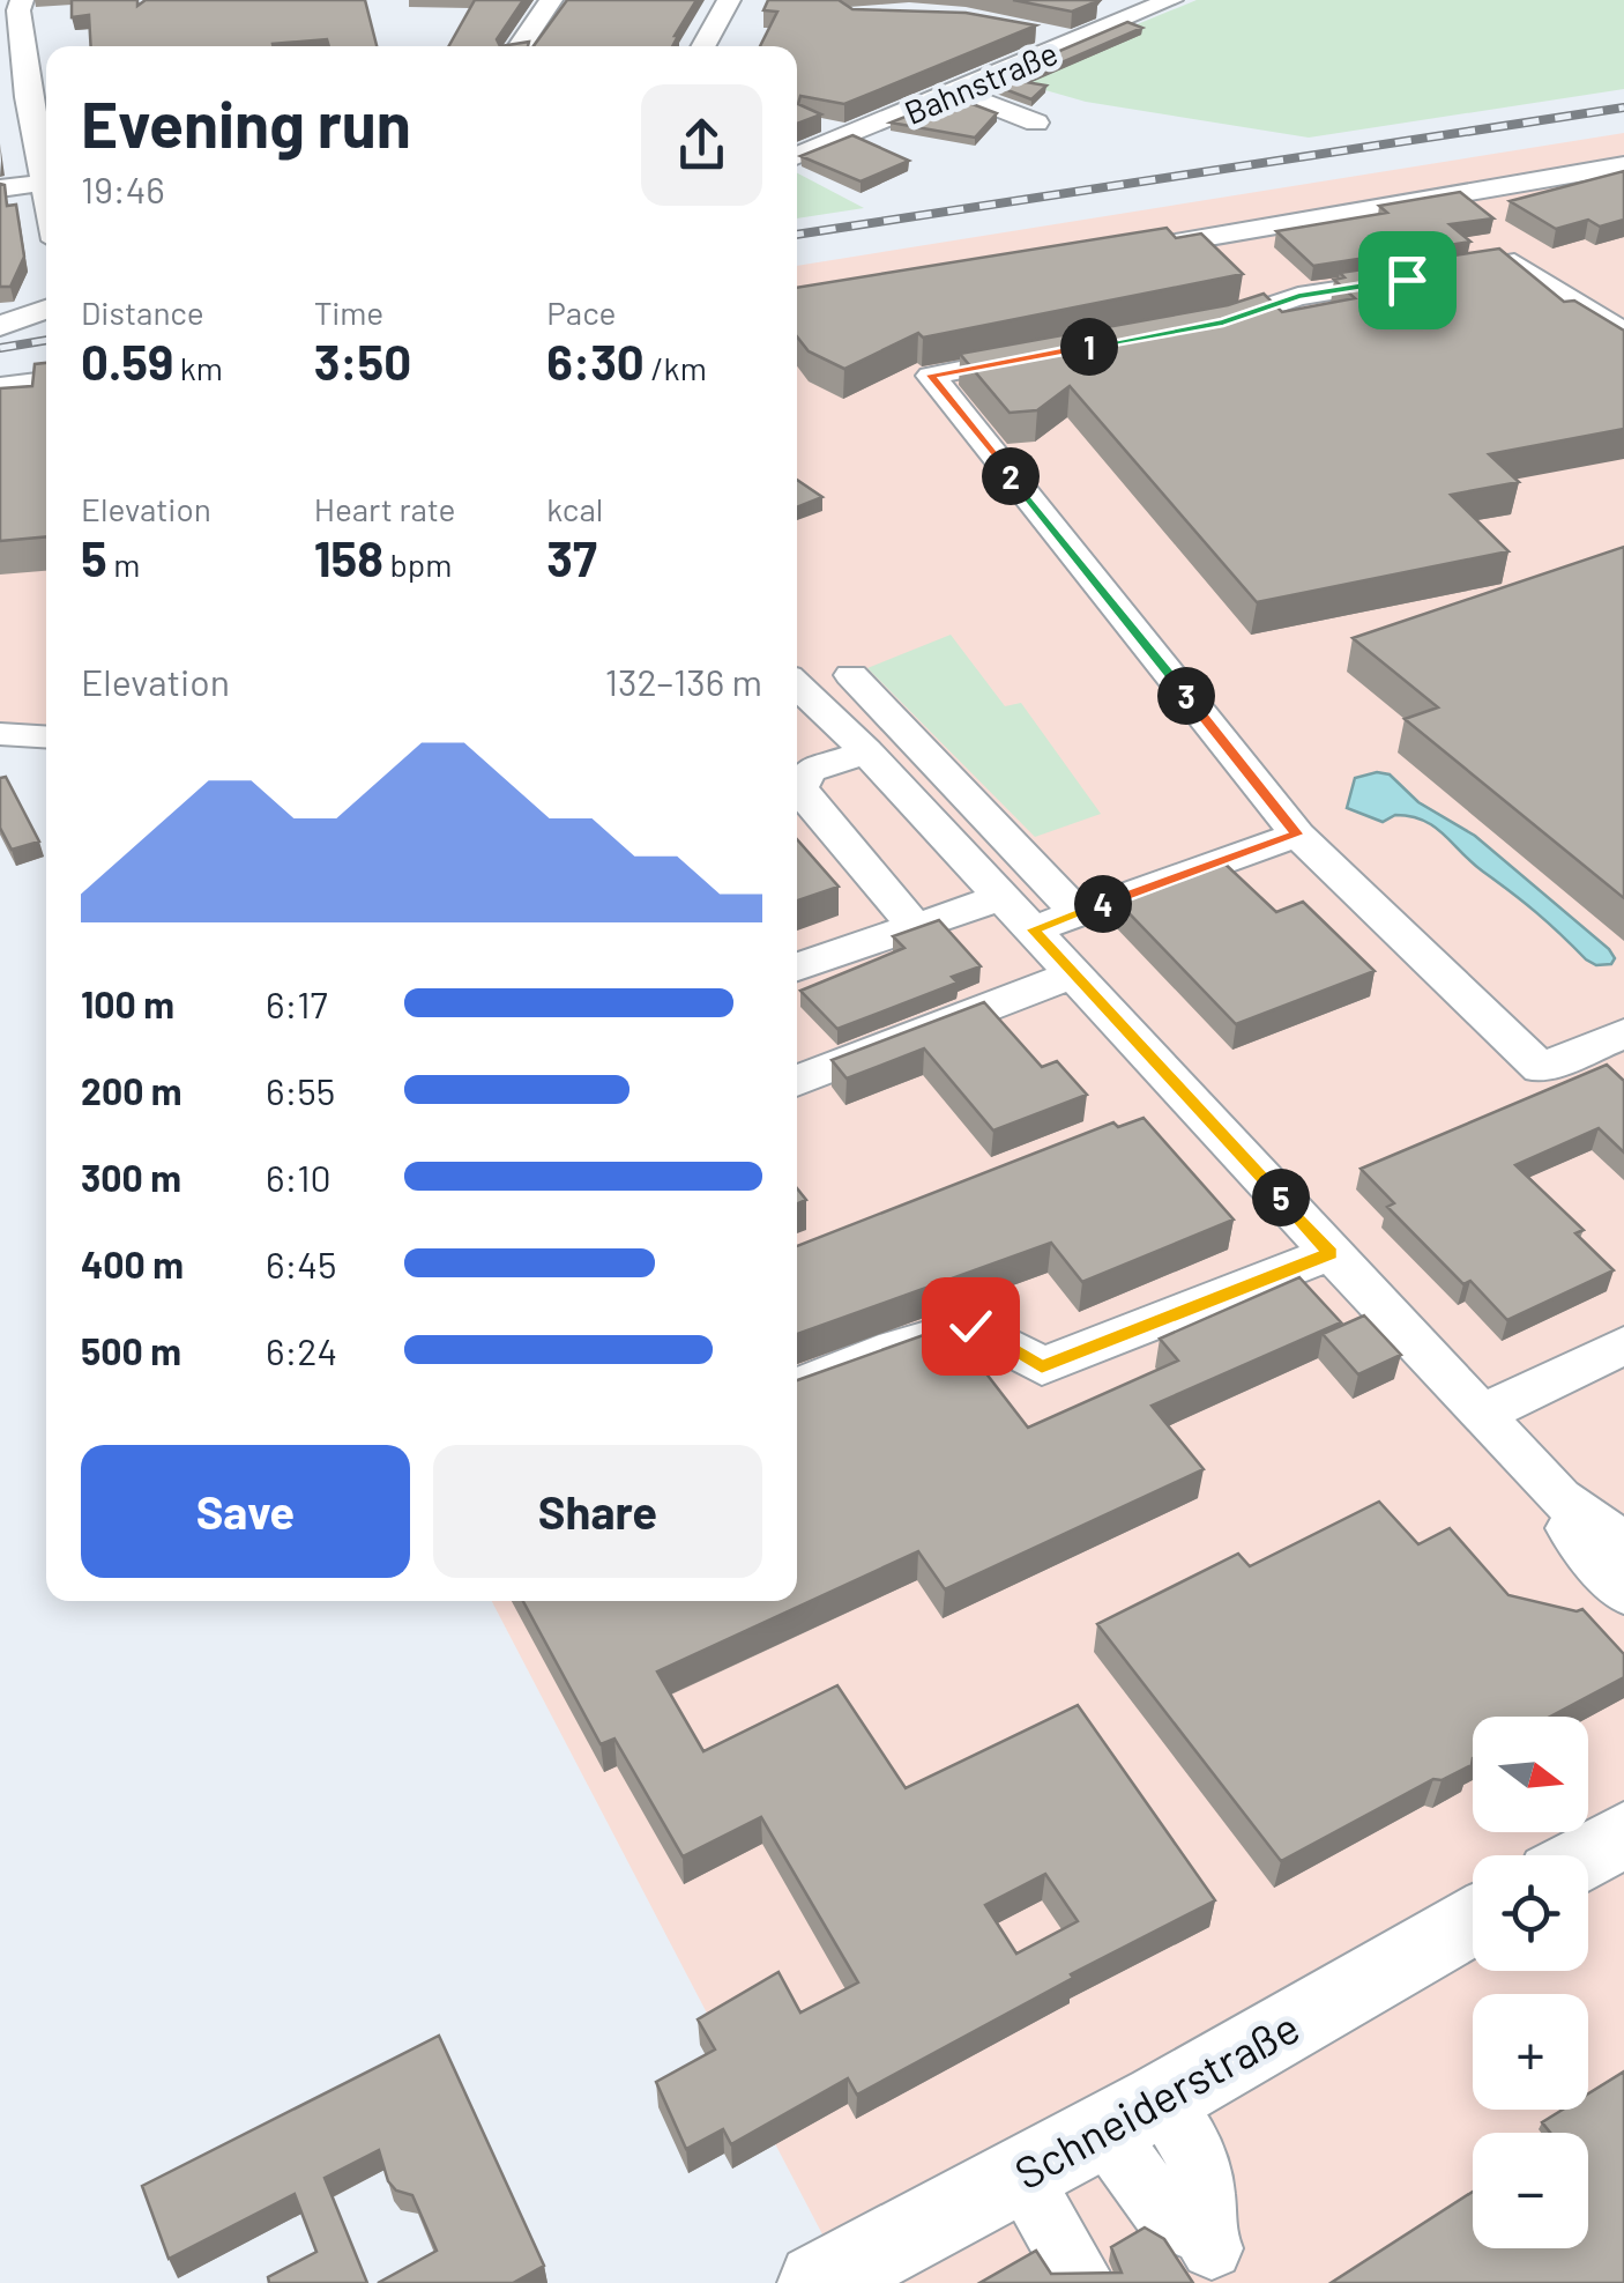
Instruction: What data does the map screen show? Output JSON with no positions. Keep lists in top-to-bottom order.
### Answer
{
  "streets": {
    "main road": ["Schneiderstraße"],
    "street": ["Bahnstraße"]
  },
  "north": "right",
  "page": {
    "heading": ["Evening run", "19:46"],
    "stats": [
      ["Distance", "0.59 km"],
      ["Time", "3:50"],
      ["Pace", "6:30 /km"],
      ["Elevation", "5 m"],
      ["Heart rate", "158 bpm"],
      ["kcal", "37"]
    ],
    "pins": [
      "1",
      "2",
      "3",
      "4",
      "5"
    ],
    "chart": ["Elevation", "132–136 m"],
    "list": [
      {
        "name": "100 m",
        "note": "6:17"
      },
      {
        "name": "200 m",
        "note": "6:55"
      },
      {
        "name": "300 m",
        "note": "6:10"
      },
      {
        "name": "400 m",
        "note": "6:45"
      },
      {
        "name": "500 m",
        "note": "6:24"
      }
    ],
    "buttons": ["Save", "Share"],
    "map_buttons": ["+", "−"]
  }
}
